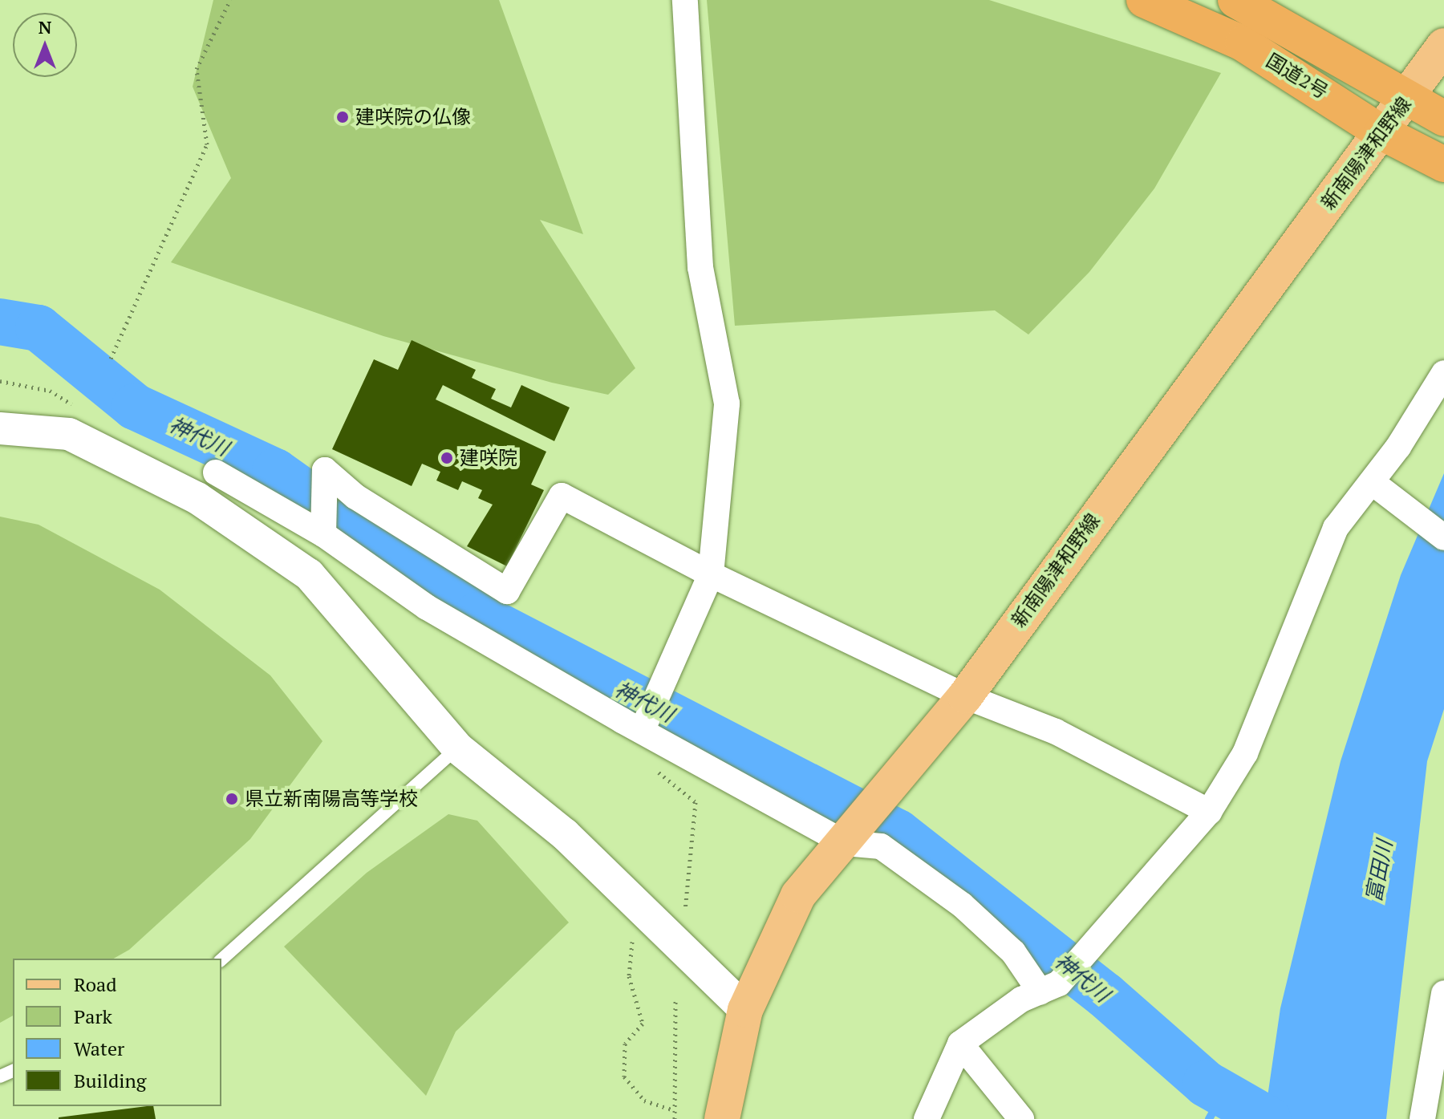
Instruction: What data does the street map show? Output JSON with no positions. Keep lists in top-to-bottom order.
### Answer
{
  "streets": {
    "highway": ["国道2号"],
    "main road": ["新南陽津和野線"]
  },
  "crossings": [
    ["国道2号", "新南陽津和野線"]
  ],
  "water": ["神代川", "富田川"],
  "places": ["建咲院の仏像", "建咲院", "県立新南陽高等学校"],
  "legend": [
    "Road",
    "Park",
    "Water",
    "Building"
  ],
  "north": "top"
}
